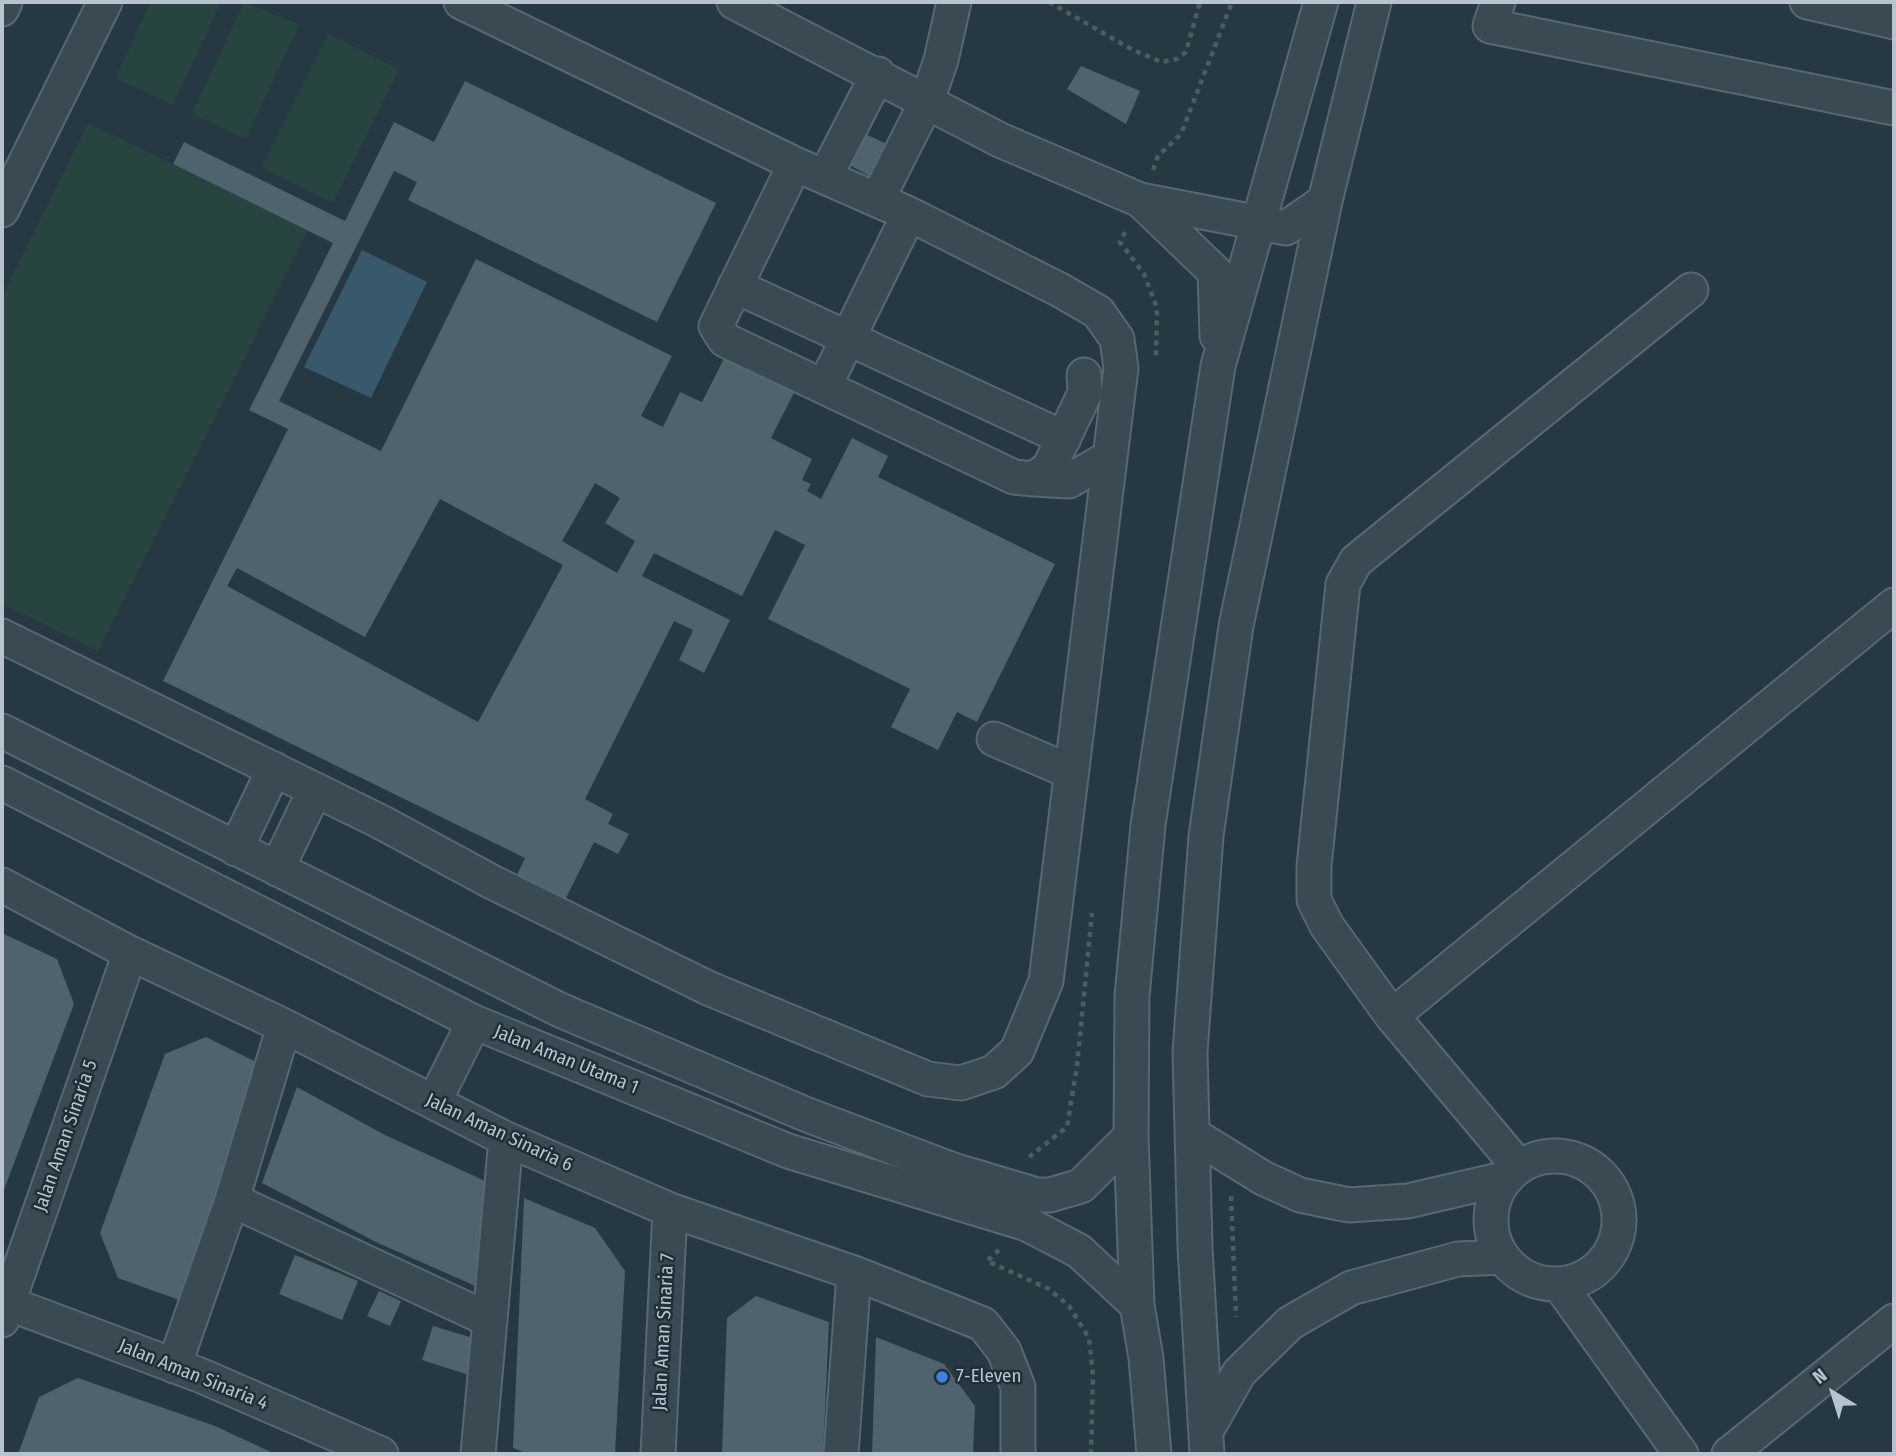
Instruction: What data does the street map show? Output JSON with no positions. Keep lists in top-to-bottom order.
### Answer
{
  "streets": {
    "street": [
      "Jalan Aman Utama 1",
      "Jalan Aman Sinaria 6",
      "Jalan Aman Sinaria 5",
      "Jalan Aman Sinaria 7",
      "Jalan Aman Sinaria 4"
    ]
  },
  "crossings": [
    ["Jalan Aman Sinaria 6", "Jalan Aman Sinaria 5"],
    ["Jalan Aman Sinaria 6", "Jalan Aman Sinaria 7"],
    ["Jalan Aman Sinaria 5", "Jalan Aman Sinaria 4"]
  ],
  "places": ["7-Eleven"],
  "north": "top left"
}
